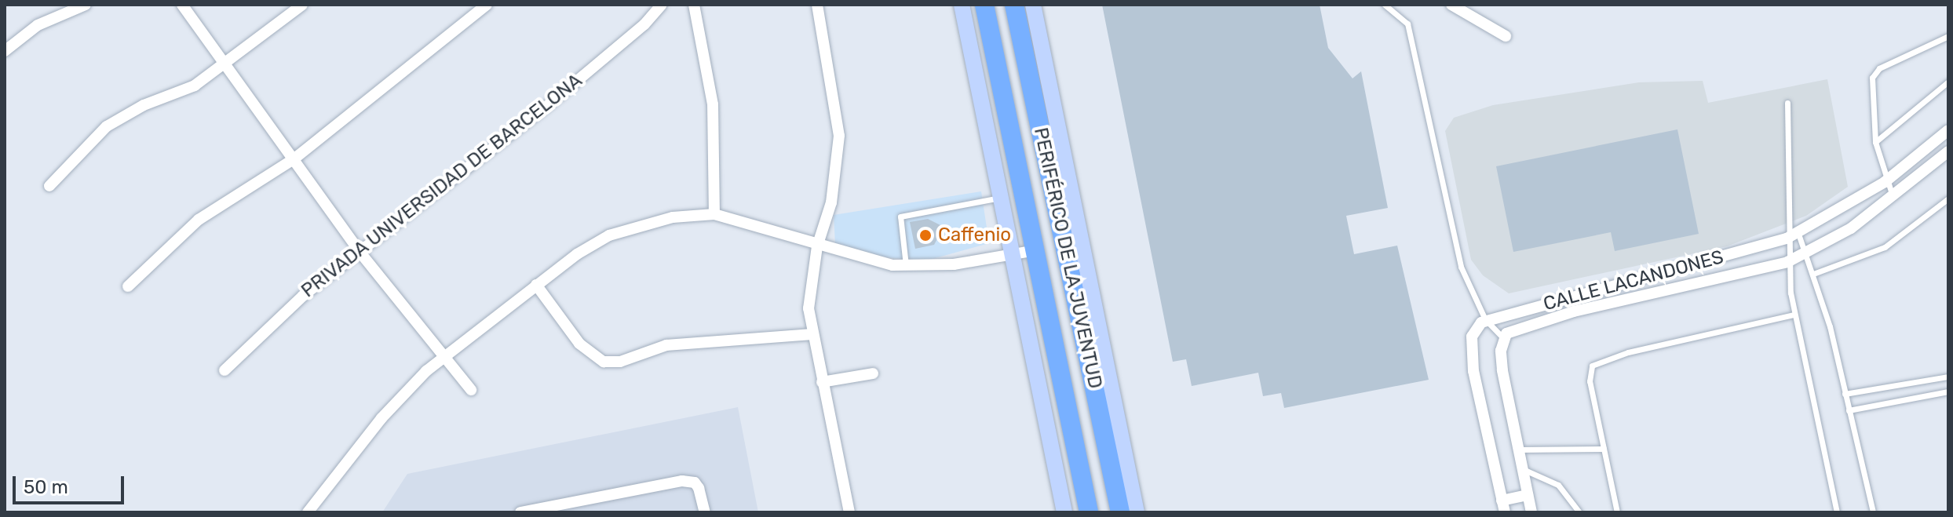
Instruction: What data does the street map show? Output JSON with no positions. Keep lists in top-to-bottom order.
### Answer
{
  "streets": {
    "highway": ["PERIFÉRICO DE LA JUVENTUD"],
    "street": ["PRIVADA UNIVERSIDAD DE BARCELONA", "CALLE LACANDONES"]
  },
  "places": ["Caffenio"],
  "scale_bar": "50 m"
}
